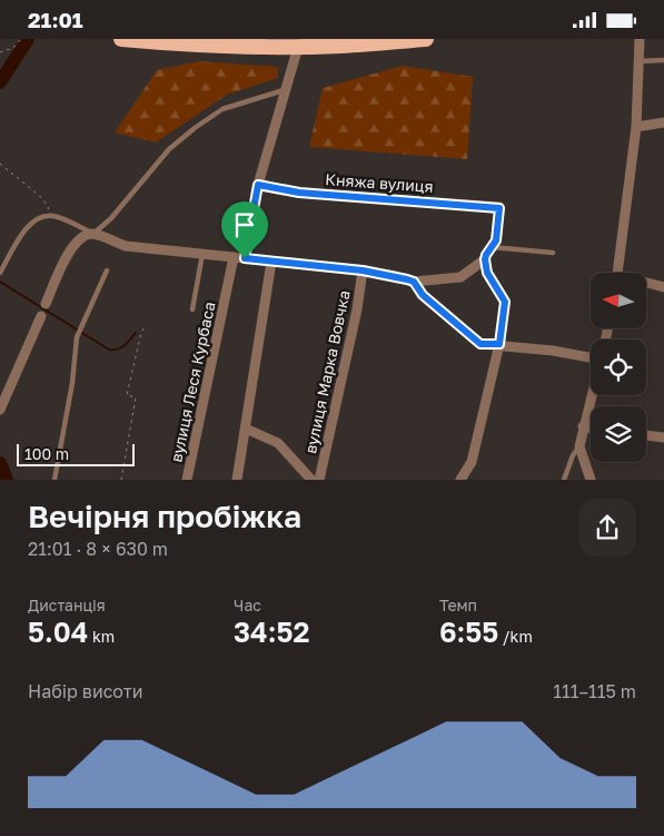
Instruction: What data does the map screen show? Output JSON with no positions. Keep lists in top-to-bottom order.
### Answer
{
  "streets": {
    "street": ["Княжа вулиця", "вулиця Марка Вовчка", "вулиця Леся Курбаса"]
  },
  "scale_bar": "100 m",
  "north": "left",
  "page": {
    "status": "21:01",
    "scale": "100 m",
    "heading": ["Вечірня пробіжка", "21:01 · 8 × 630 m"],
    "stats": [
      ["Дистанція", "5.04 km"],
      ["Час", "34:52"],
      ["Темп", "6:55 /km"]
    ],
    "chart": ["Набір висоти", "111–115 m"]
  }
}
